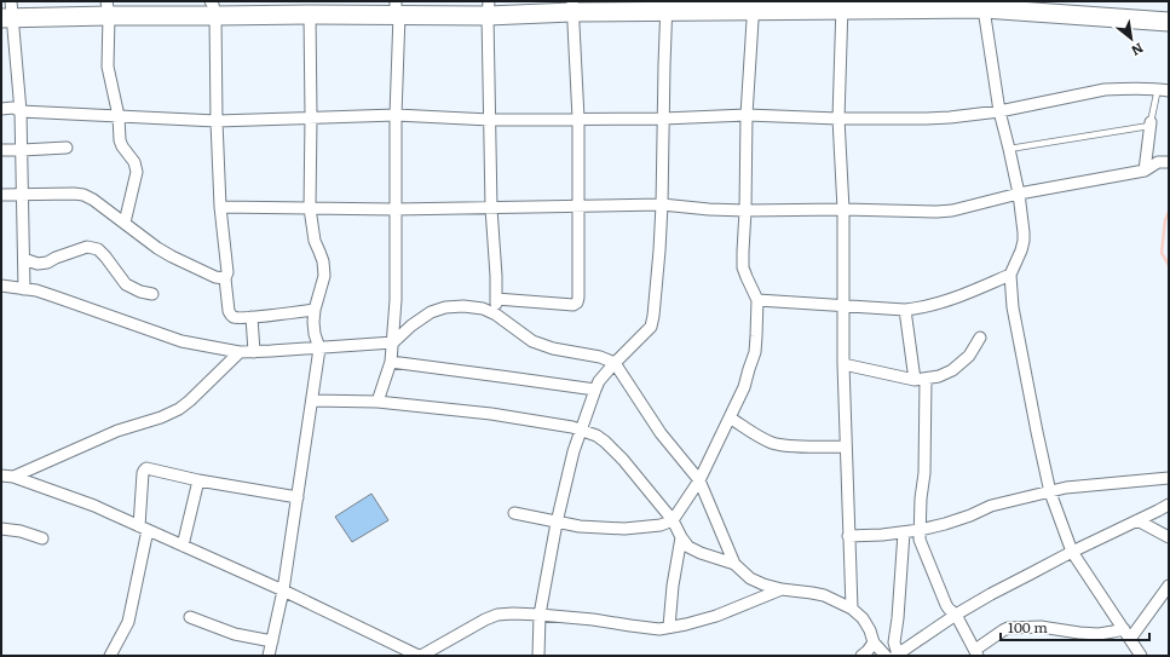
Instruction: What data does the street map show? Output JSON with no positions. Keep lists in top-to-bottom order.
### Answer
{
  "scale_bar": "100 m",
  "north": "bottom right"
}
